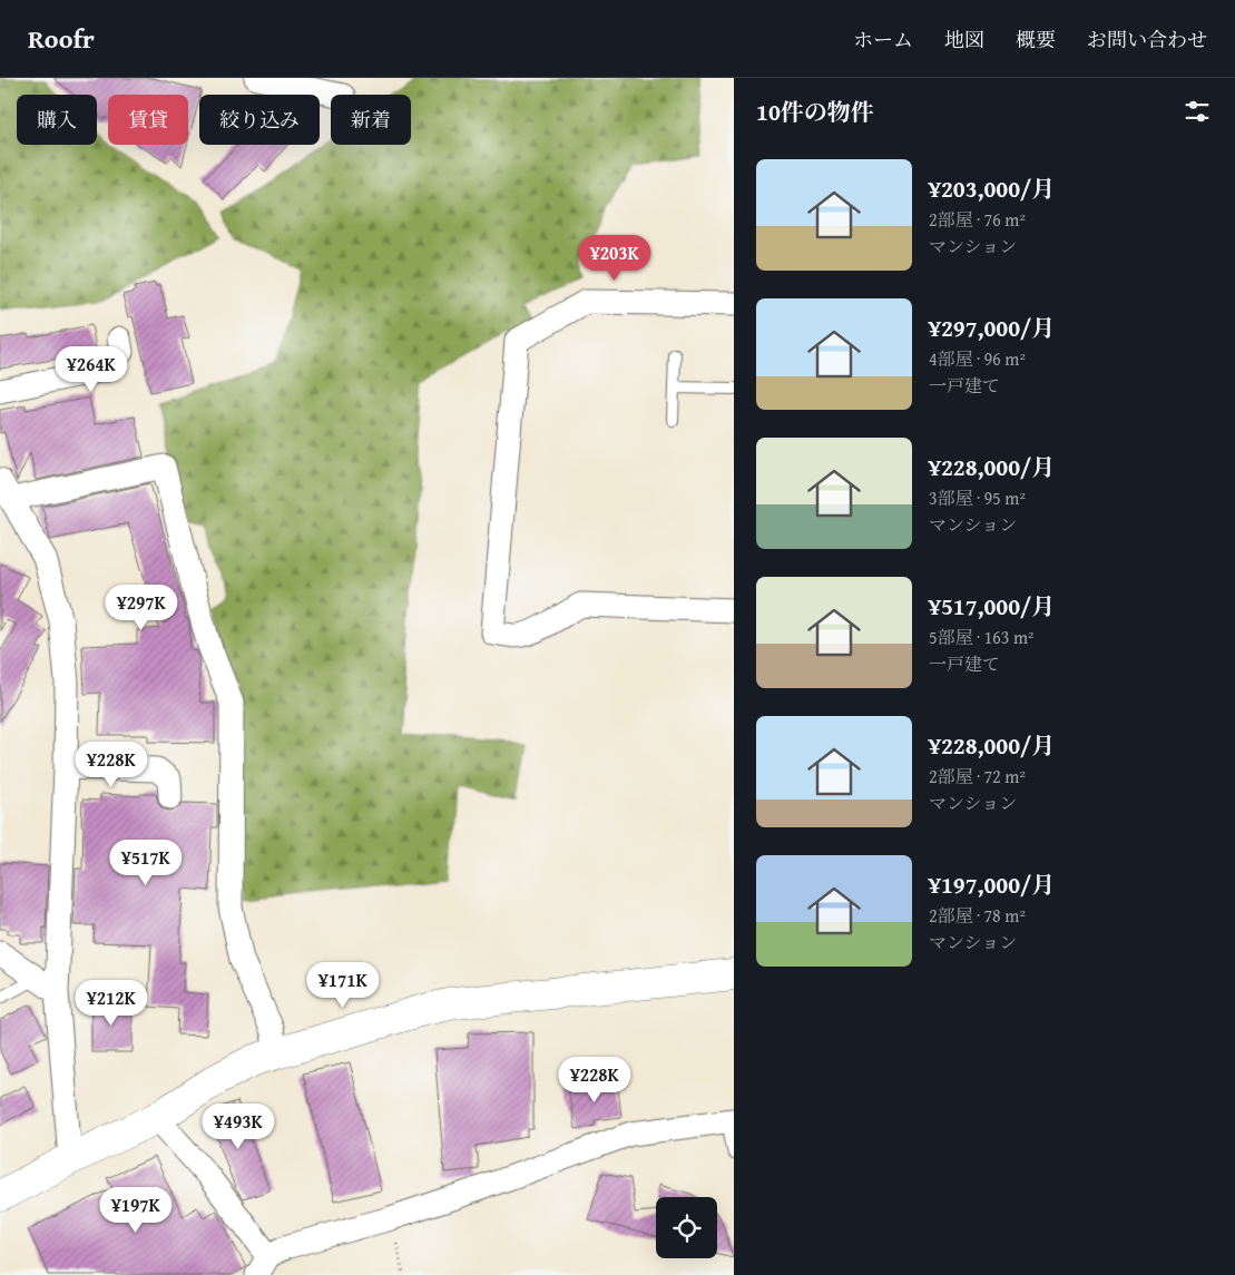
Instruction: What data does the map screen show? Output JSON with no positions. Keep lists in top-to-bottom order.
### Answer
{
  "page": {
    "header": "Roofr",
    "nav": [
      "ホーム",
      "地図",
      "概要",
      "お問い合わせ"
    ],
    "heading": "10件の物件",
    "chip": [
      "購入",
      "賃貸",
      "絞り込み",
      "新着"
    ],
    "list": [
      {
        "name": "¥203,000/月",
        "note": "2部屋 · 76 m² · マンション"
      },
      {
        "name": "¥297,000/月",
        "note": "4部屋 · 96 m² · 一戸建て"
      },
      {
        "name": "¥228,000/月",
        "note": "3部屋 · 95 m² · マンション"
      },
      {
        "name": "¥517,000/月",
        "note": "5部屋 · 163 m² · 一戸建て"
      },
      {
        "name": "¥228,000/月",
        "note": "2部屋 · 72 m² · マンション"
      },
      {
        "name": "¥197,000/月",
        "note": "2部屋 · 78 m² · マンション"
      }
    ],
    "price": [
      "¥203K",
      "¥264K",
      "¥297K",
      "¥228K",
      "¥517K",
      "¥171K",
      "¥212K",
      "¥228K",
      "¥493K",
      "¥197K"
    ]
  }
}
